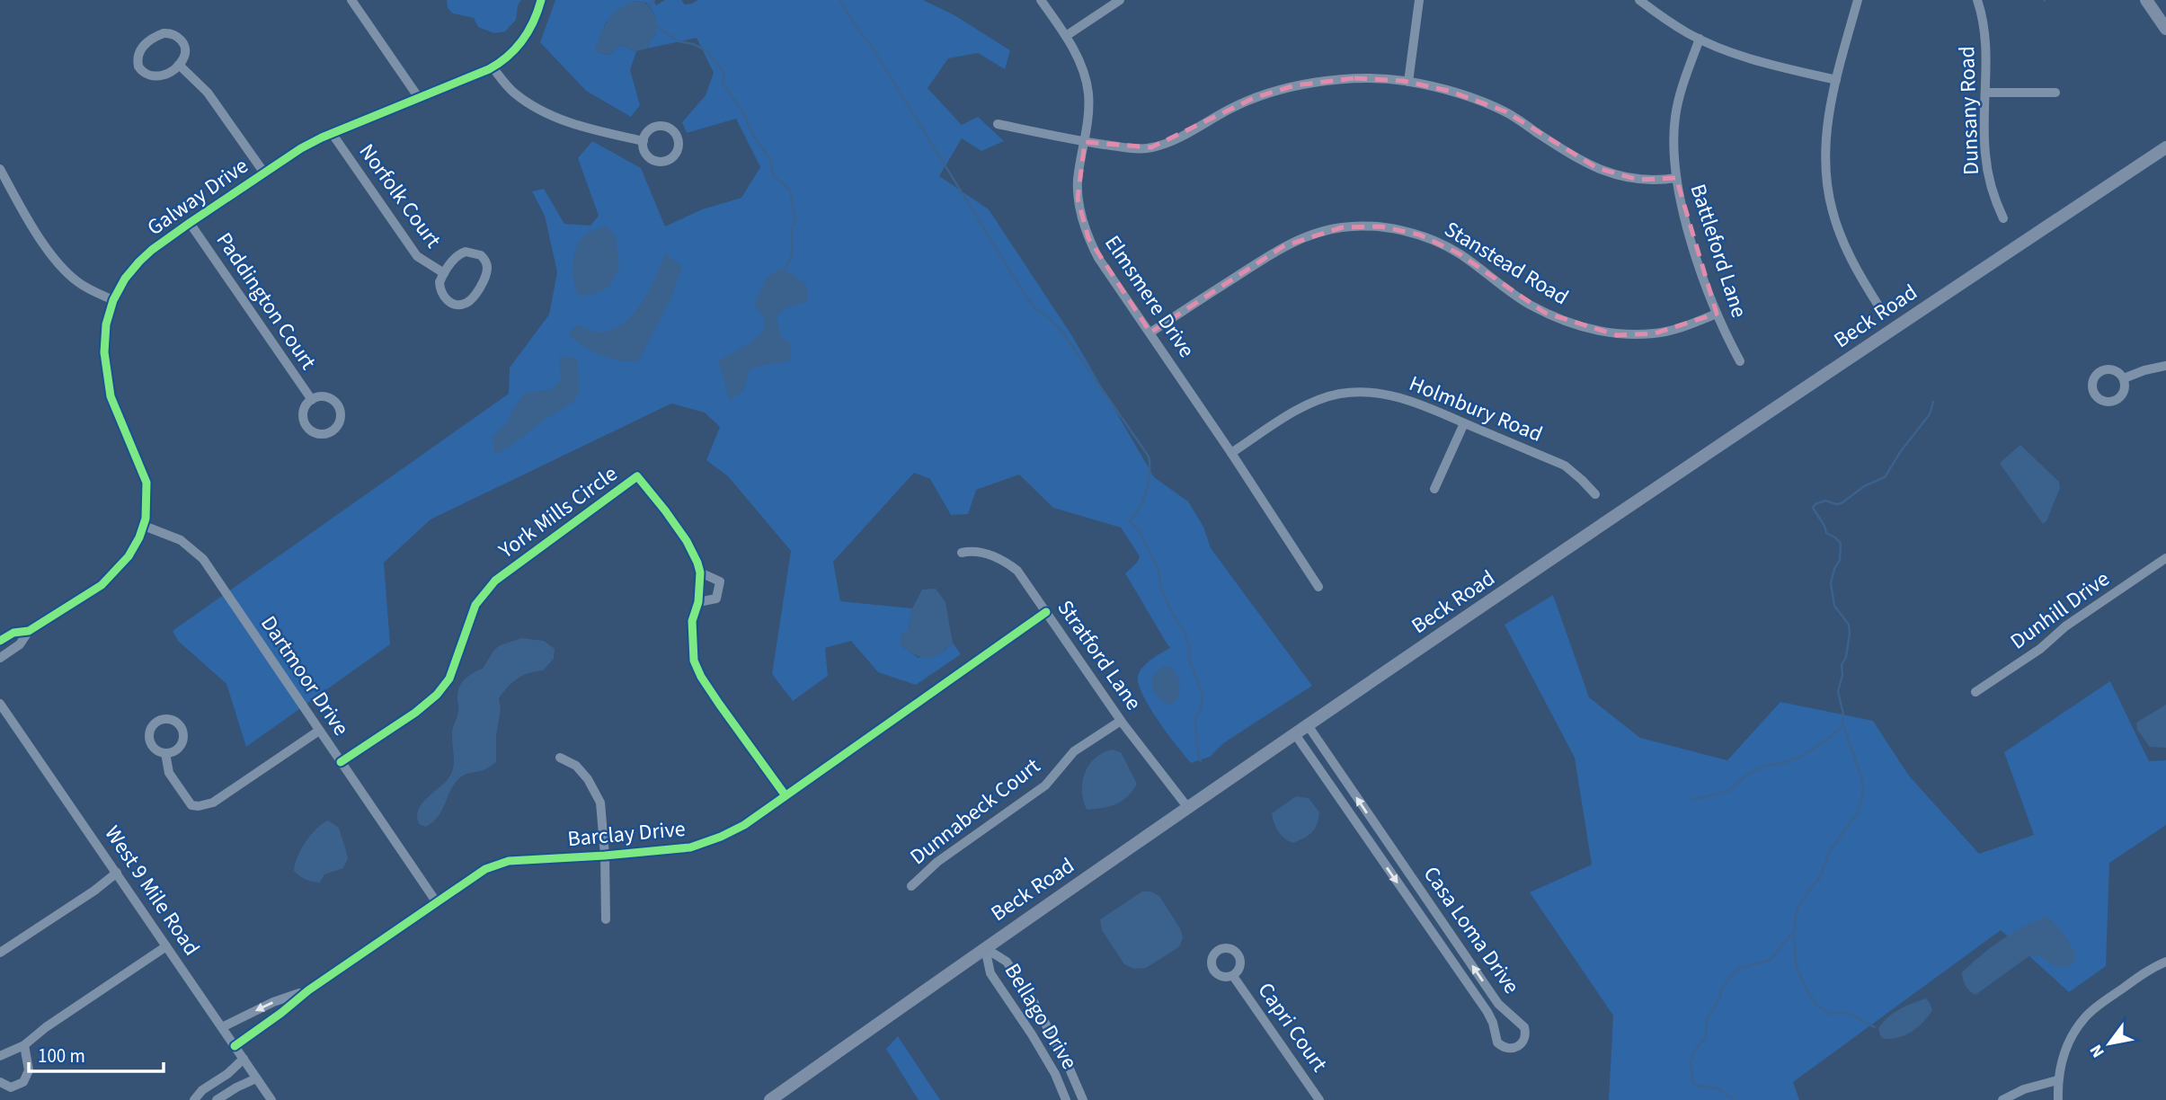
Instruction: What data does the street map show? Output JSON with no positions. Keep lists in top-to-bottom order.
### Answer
{
  "streets": {
    "main road": ["Beck Road"],
    "street": [
      "Dunsany Road",
      "Norfolk Court",
      "Galway Drive",
      "Battleford Lane",
      "Stanstead Road",
      "Elmsmere Drive",
      "Paddington Court",
      "Holmbury Road",
      "York Mills Circle",
      "Dunhill Drive",
      "Stratford Lane",
      "Dartmoor Drive",
      "Dunnabeck Court",
      "Barclay Drive",
      "West 9 Mile Road",
      "Casa Loma Drive",
      "Bellago Drive",
      "Capri Court"
    ]
  },
  "crossings": [
    ["Norfolk Court", "Galway Drive"],
    ["Galway Drive", "Paddington Court"],
    ["Galway Drive", "Dartmoor Drive"],
    ["Battleford Lane", "Stanstead Road"],
    ["Stanstead Road", "Elmsmere Drive"],
    ["Elmsmere Drive", "Holmbury Road"],
    ["Beck Road", "Stratford Lane"],
    ["Beck Road", "Casa Loma Drive"],
    ["Beck Road", "Bellago Drive"],
    ["York Mills Circle", "Dartmoor Drive"],
    ["York Mills Circle", "Barclay Drive"],
    ["Stratford Lane", "Dunnabeck Court"],
    ["Stratford Lane", "Barclay Drive"],
    ["Dartmoor Drive", "Barclay Drive"],
    ["Barclay Drive", "West 9 Mile Road"]
  ],
  "scale_bar": "100 m",
  "north": "bottom left"
}
